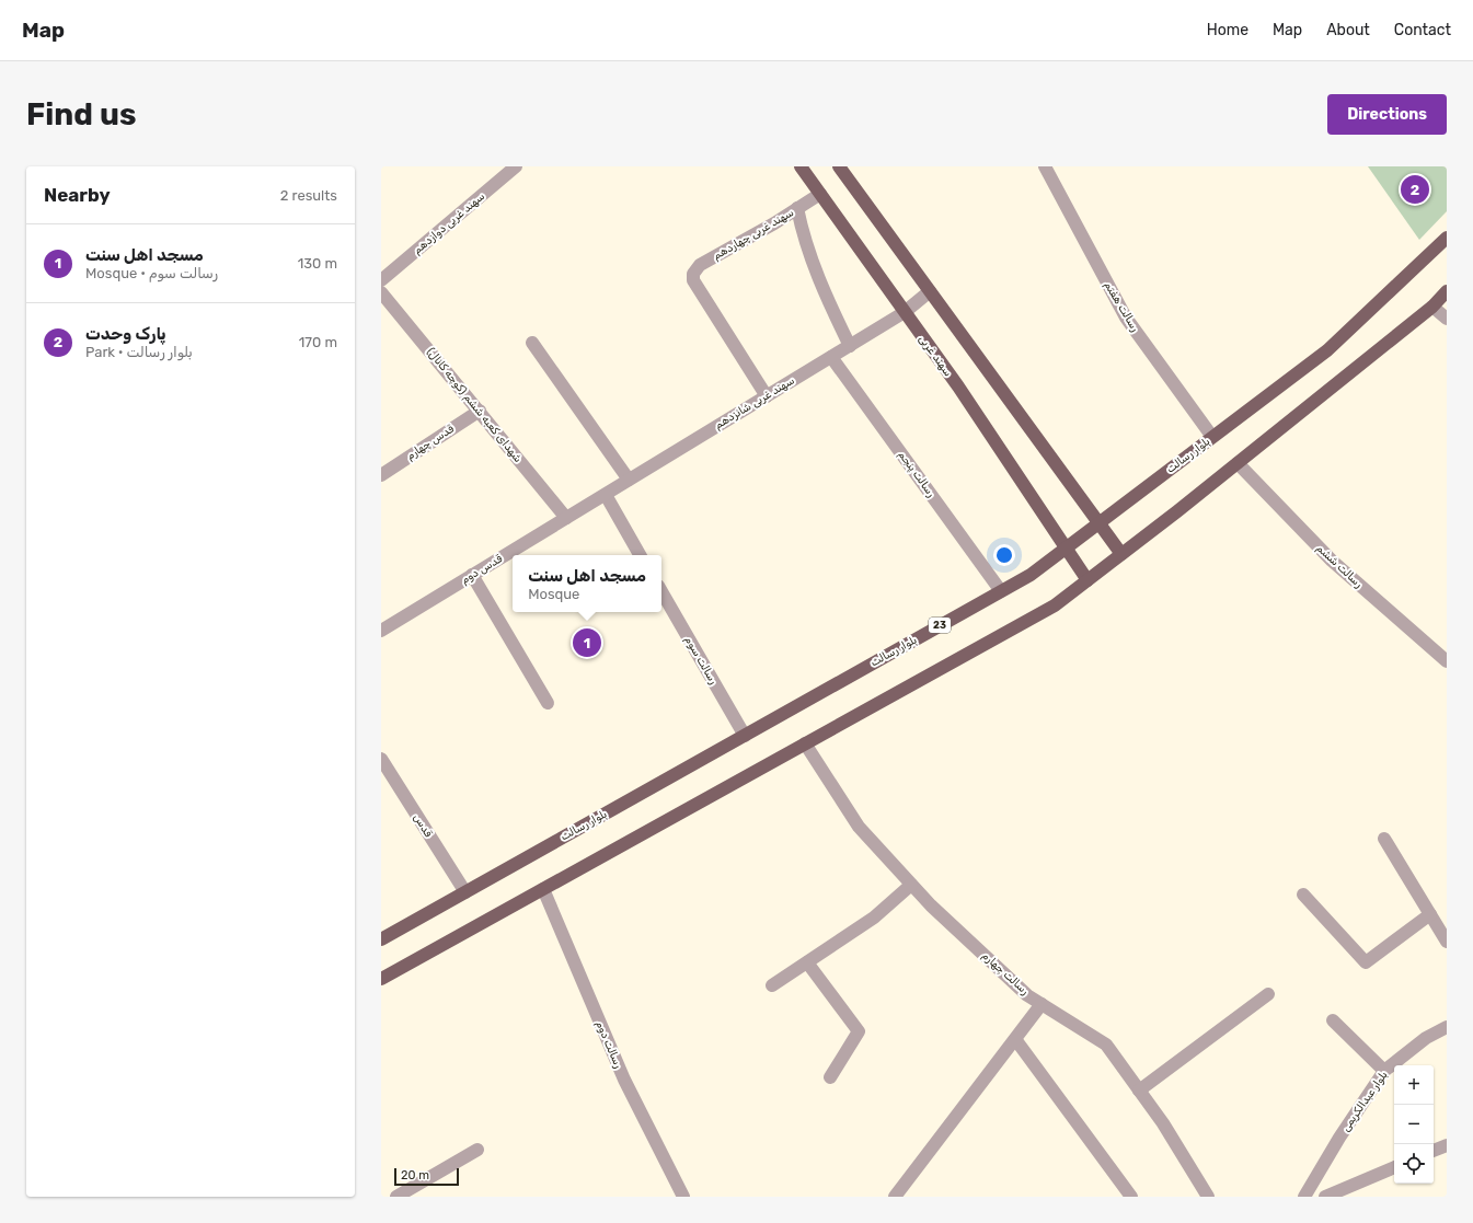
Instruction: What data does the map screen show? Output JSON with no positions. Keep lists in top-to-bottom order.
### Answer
{
  "streets": {
    "main road": ["سهند غربی", "بلوار رسالت", "23"],
    "street": [
      "سهند غربی دوازدهم",
      "سهند غربی چهاردهم",
      "رسالت هفتم",
      "سهند غربی شانزدهم",
      "شهدای کعبه ششم (کوچه کانال)",
      "قدس چهارم",
      "رسالت پنجم",
      "رسالت ششم",
      "قدس دوم",
      "رسالت سوم",
      "قدس",
      "رسالت چهارم",
      "رسالت دوم",
      "بلوار عبدالکریمی"
    ]
  },
  "crossings": [
    ["سهند غربی چهاردهم", "سهند غربی"],
    ["سهند غربی چهاردهم", "سهند غربی شانزدهم"],
    ["رسالت هفتم", "بلوار رسالت"],
    ["سهند غربی", "سهند غربی شانزدهم"],
    ["سهند غربی", "بلوار رسالت"],
    ["سهند غربی شانزدهم", "رسالت پنجم"],
    ["سهند غربی شانزدهم", "قدس دوم"],
    ["شهدای کعبه ششم (کوچه کانال)", "قدس چهارم"],
    ["شهدای کعبه ششم (کوچه کانال)", "قدس دوم"],
    ["بلوار رسالت", "رسالت پنجم"],
    ["بلوار رسالت", "رسالت سوم"],
    ["بلوار رسالت", "قدس"]
  ],
  "scale_bar": "20 m",
  "page": {
    "header": "Map",
    "nav": [
      "Home",
      "Map",
      "About",
      "Contact"
    ],
    "buttons": "Directions",
    "title": "Find us",
    "heading": ["Nearby", "2 results"],
    "pins": ["2", "1"],
    "list": [
      {
        "mark": "1",
        "name": "مسجد اهل سنت",
        "note": "Mosque · رسالت سوم",
        "value": "130 m"
      },
      {
        "mark": "2",
        "name": "پارک وحدت",
        "note": "Park · بلوار رسالت",
        "value": "170 m"
      }
    ],
    "popup": ["مسجد اهل سنت", "Mosque"],
    "map_buttons": ["+", "−"],
    "scale": "20 m"
  }
}
